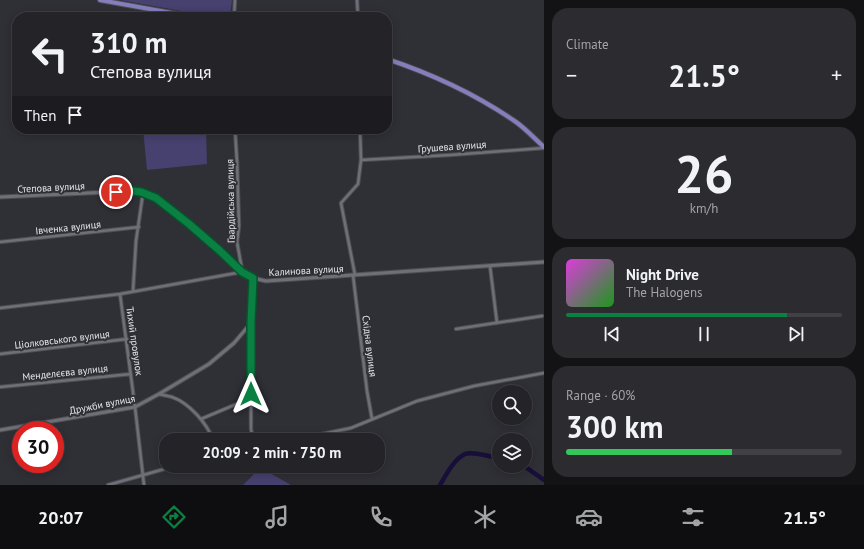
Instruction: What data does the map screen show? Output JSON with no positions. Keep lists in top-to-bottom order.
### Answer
{
  "streets": {
    "street": [
      "Грушева вулиця",
      "Степова вулиця",
      "Гвардійська вулиця",
      "Івченка вулиця",
      "Калинова вулиця",
      "Ціолковського вулиця",
      "Тихий провулок",
      "Східна вулиця",
      "Менделєєва вулиця",
      "Дружби вулиця"
    ]
  },
  "crossings": [
    ["Грушева вулиця", "Східна вулиця"],
    ["Степова вулиця", "Гвардійська вулиця"],
    ["Степова вулиця", "Калинова вулиця"],
    ["Гвардійська вулиця", "Калинова вулиця"],
    ["Калинова вулиця", "Східна вулиця"],
    ["Ціолковського вулиця", "Тихий провулок"],
    ["Тихий провулок", "Менделєєва вулиця"],
    ["Тихий провулок", "Дружби вулиця"]
  ],
  "page": {
    "tile": [
      "Climate",
      ["26", "km/h"],
      ["Range · 60%", "300 km"]
    ],
    "turn": ["310 m", "Степова вулиця"],
    "heat": ["−", "21.5°", "+"],
    "then": "Then",
    "song": ["Night Drive", "The Halogens"],
    "limit": "30",
    "trip": "20:09 · 2 min · 750 m",
    "tabs": ["20:07", "21.5°"]
  }
}
